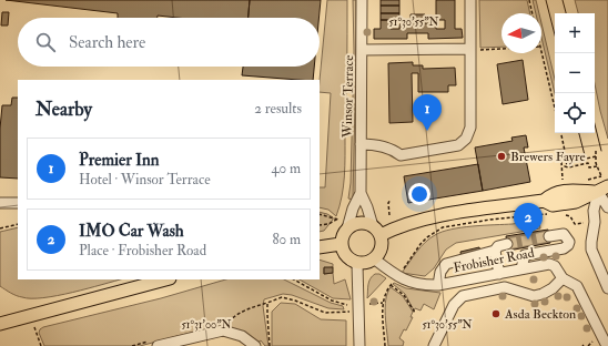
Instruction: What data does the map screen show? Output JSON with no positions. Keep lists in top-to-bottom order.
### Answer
{
  "streets": {
    "street": ["Winsor Terrace", "Frobisher Road"]
  },
  "crossings": [
    ["Winsor Terrace", "Frobisher Road"]
  ],
  "places": ["Brewers Fayre", "Asda Beckton"],
  "north": "left",
  "page": {
    "map_buttons": ["+", "−"],
    "search": "Search here",
    "heading": ["Nearby", "2 results"],
    "pins": ["1", "2"],
    "list": [
      {
        "mark": "1",
        "name": "Premier Inn",
        "note": "Hotel · Winsor Terrace",
        "value": "40 m"
      },
      {
        "mark": "2",
        "name": "IMO Car Wash",
        "note": "Place · Frobisher Road",
        "value": "80 m"
      }
    ]
  },
  "coordinates": ["51°30'55\"N", "51°31'00\"N"]
}
